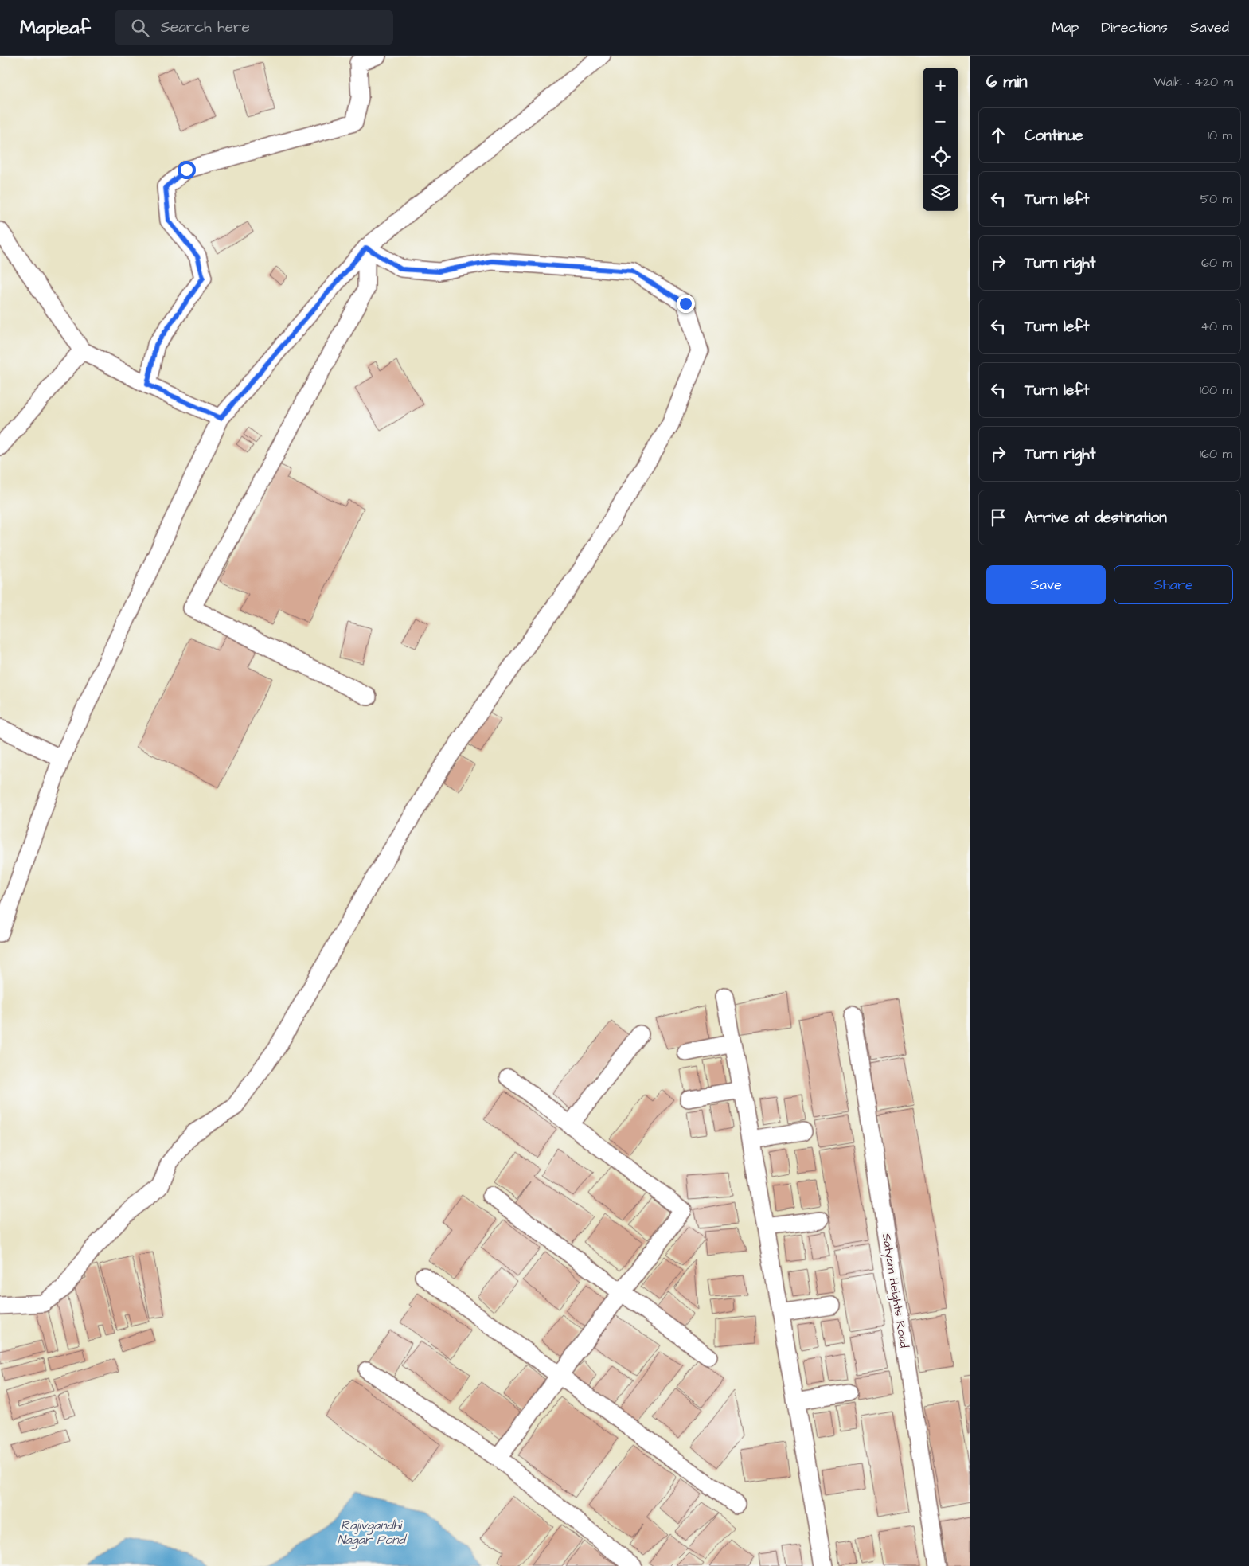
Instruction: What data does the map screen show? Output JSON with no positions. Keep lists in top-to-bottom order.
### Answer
{
  "streets": {
    "street": ["Satyam Heights Road"]
  },
  "water": ["Rajivgandhi Nagar Pond"],
  "page": {
    "header": "Mapleaf",
    "search": "Search here",
    "nav": ["Map", "Directions", "Saved"],
    "heading": ["6 min", "Walk · 420 m"],
    "map_buttons": ["+", "−"],
    "list": [
      ["Continue", "10 m"],
      ["Turn left", "50 m"],
      ["Turn right", "60 m"],
      ["Turn left", "40 m"],
      ["Turn left", "100 m"],
      ["Turn right", "160 m"],
      "Arrive at destination"
    ],
    "buttons": ["Save", "Share"]
  }
}
